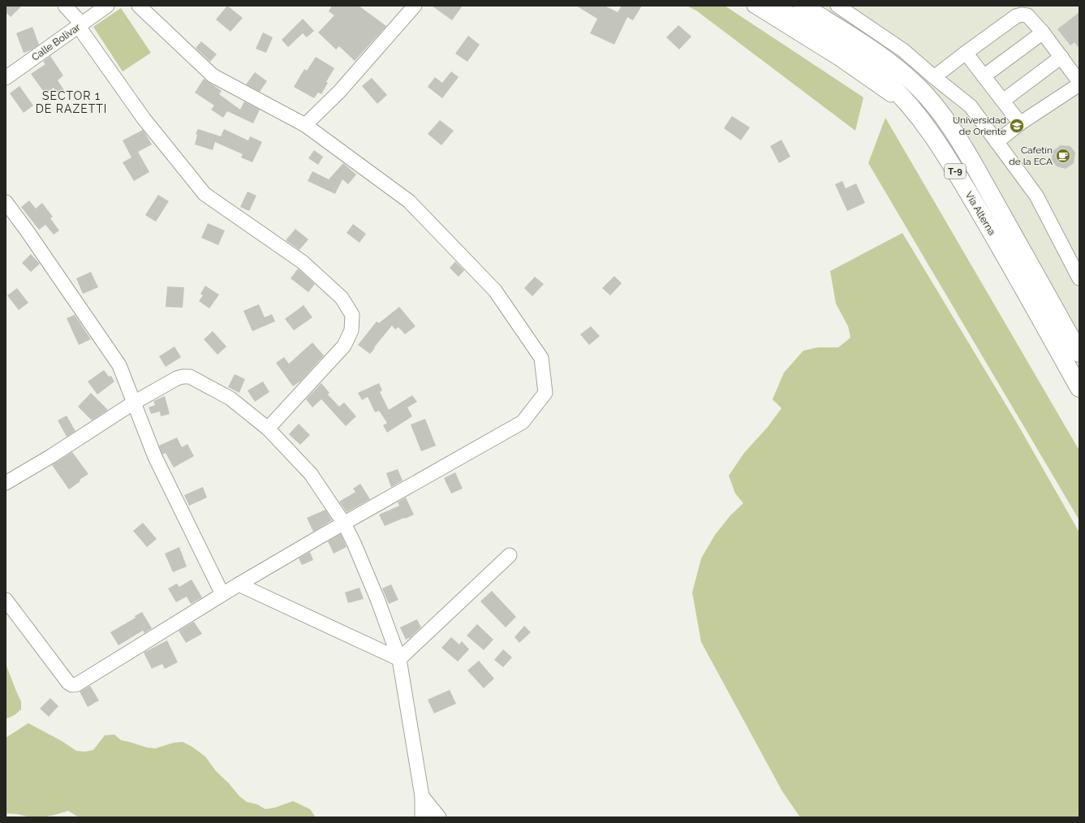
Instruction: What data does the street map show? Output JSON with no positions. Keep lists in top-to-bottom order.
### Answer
{
  "streets": {
    "highway": ["T-9", "Vía Alterna"],
    "street": ["Calle Bolivar"]
  },
  "districts": ["SECTOR 1 DE RAZETTI"],
  "places": {
    "school or university": ["Universidad de Oriente"],
    "cafe": ["Cafetín de la ECA"]
  }
}
